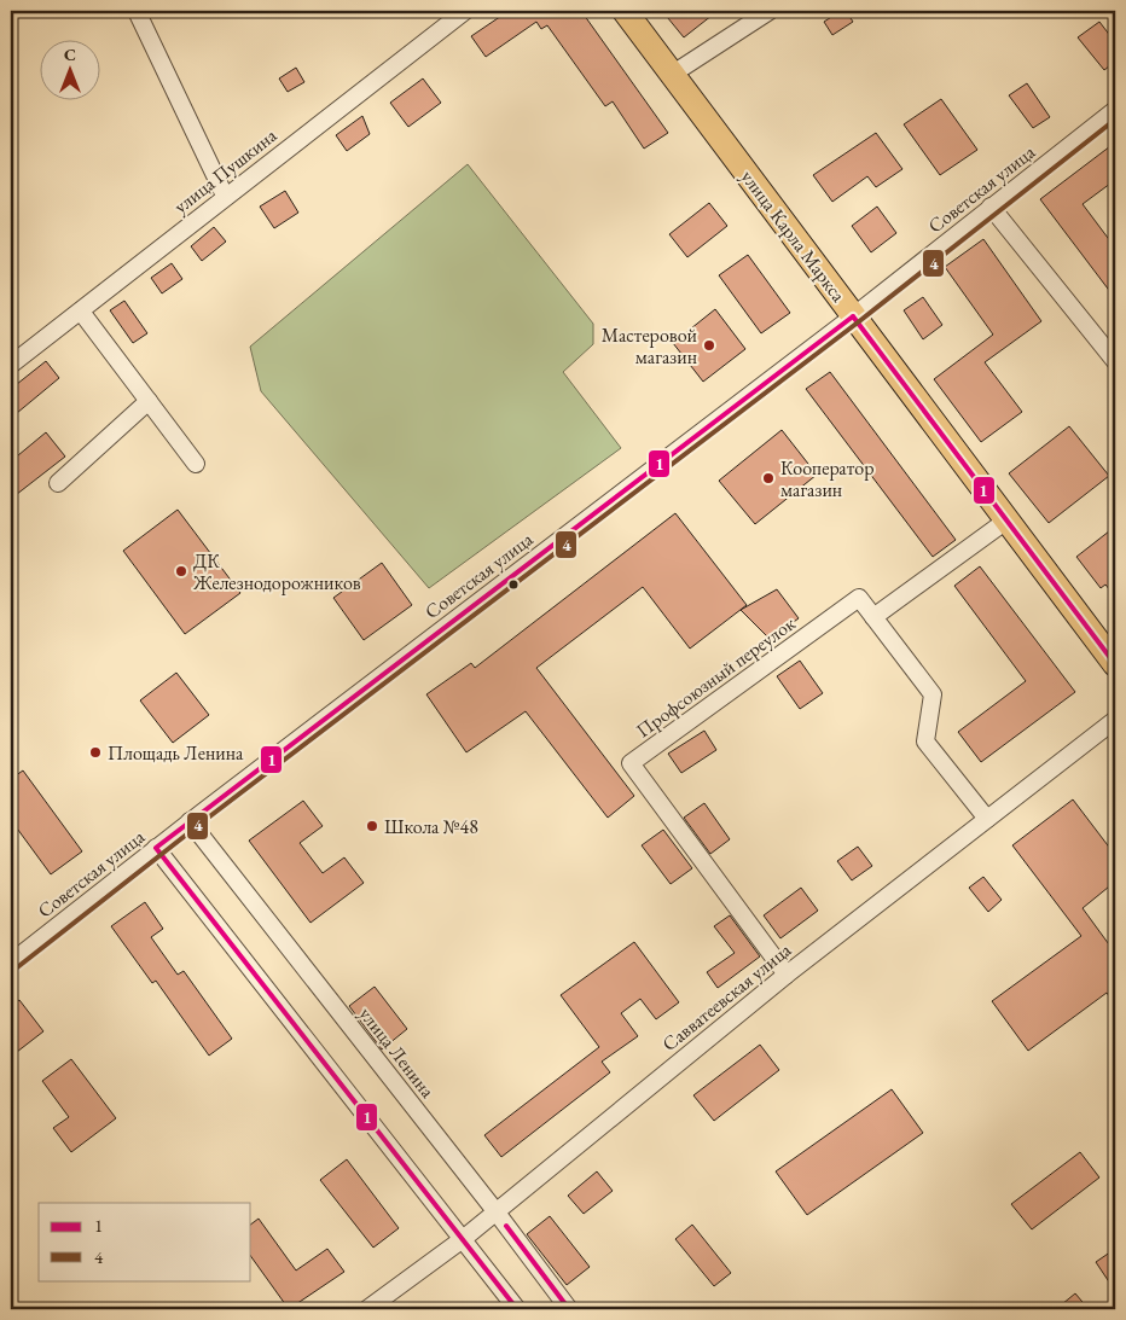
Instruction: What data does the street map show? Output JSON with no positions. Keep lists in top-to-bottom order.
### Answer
{
  "streets": {
    "highway": ["улица Карла Маркса"],
    "street": [
      "улица Пушкина",
      "Советская улица",
      "Профсоюзный переулок",
      "Савватеевская улица",
      "улица Ленина"
    ]
  },
  "crossings": [
    ["Советская улица", "улица Карла Маркса"],
    ["Советская улица", "улица Ленина"],
    ["Профсоюзный переулок", "Савватеевская улица"],
    ["Савватеевская улица", "улица Ленина"]
  ],
  "places": [
    "Мастеровой магазин",
    "Кооператор магазин",
    "ДК Железнодорожников",
    "Площадь Ленина",
    "Школа №48"
  ],
  "lines": ["transit line 4", "transit line 1"],
  "legend": ["1", "4"],
  "north": "top"
}
